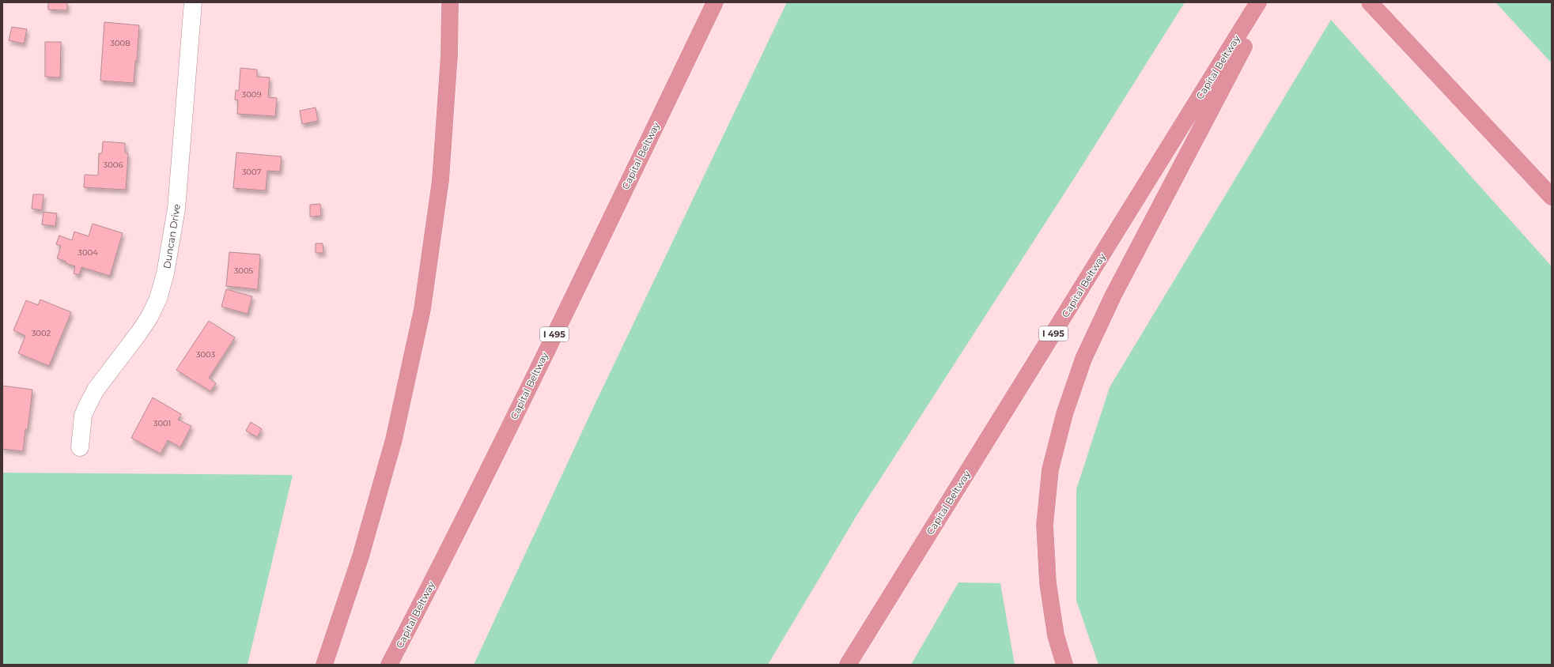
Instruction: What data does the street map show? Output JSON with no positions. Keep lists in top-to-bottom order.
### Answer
{
  "streets": {
    "highway": ["Capital Beltway", "I 495"],
    "street": ["Duncan Drive"]
  },
  "house_numbers": [
    "3008",
    "3009",
    "3006",
    "3007",
    "3004",
    "3005",
    "3002",
    "3003",
    "3001"
  ]
}
